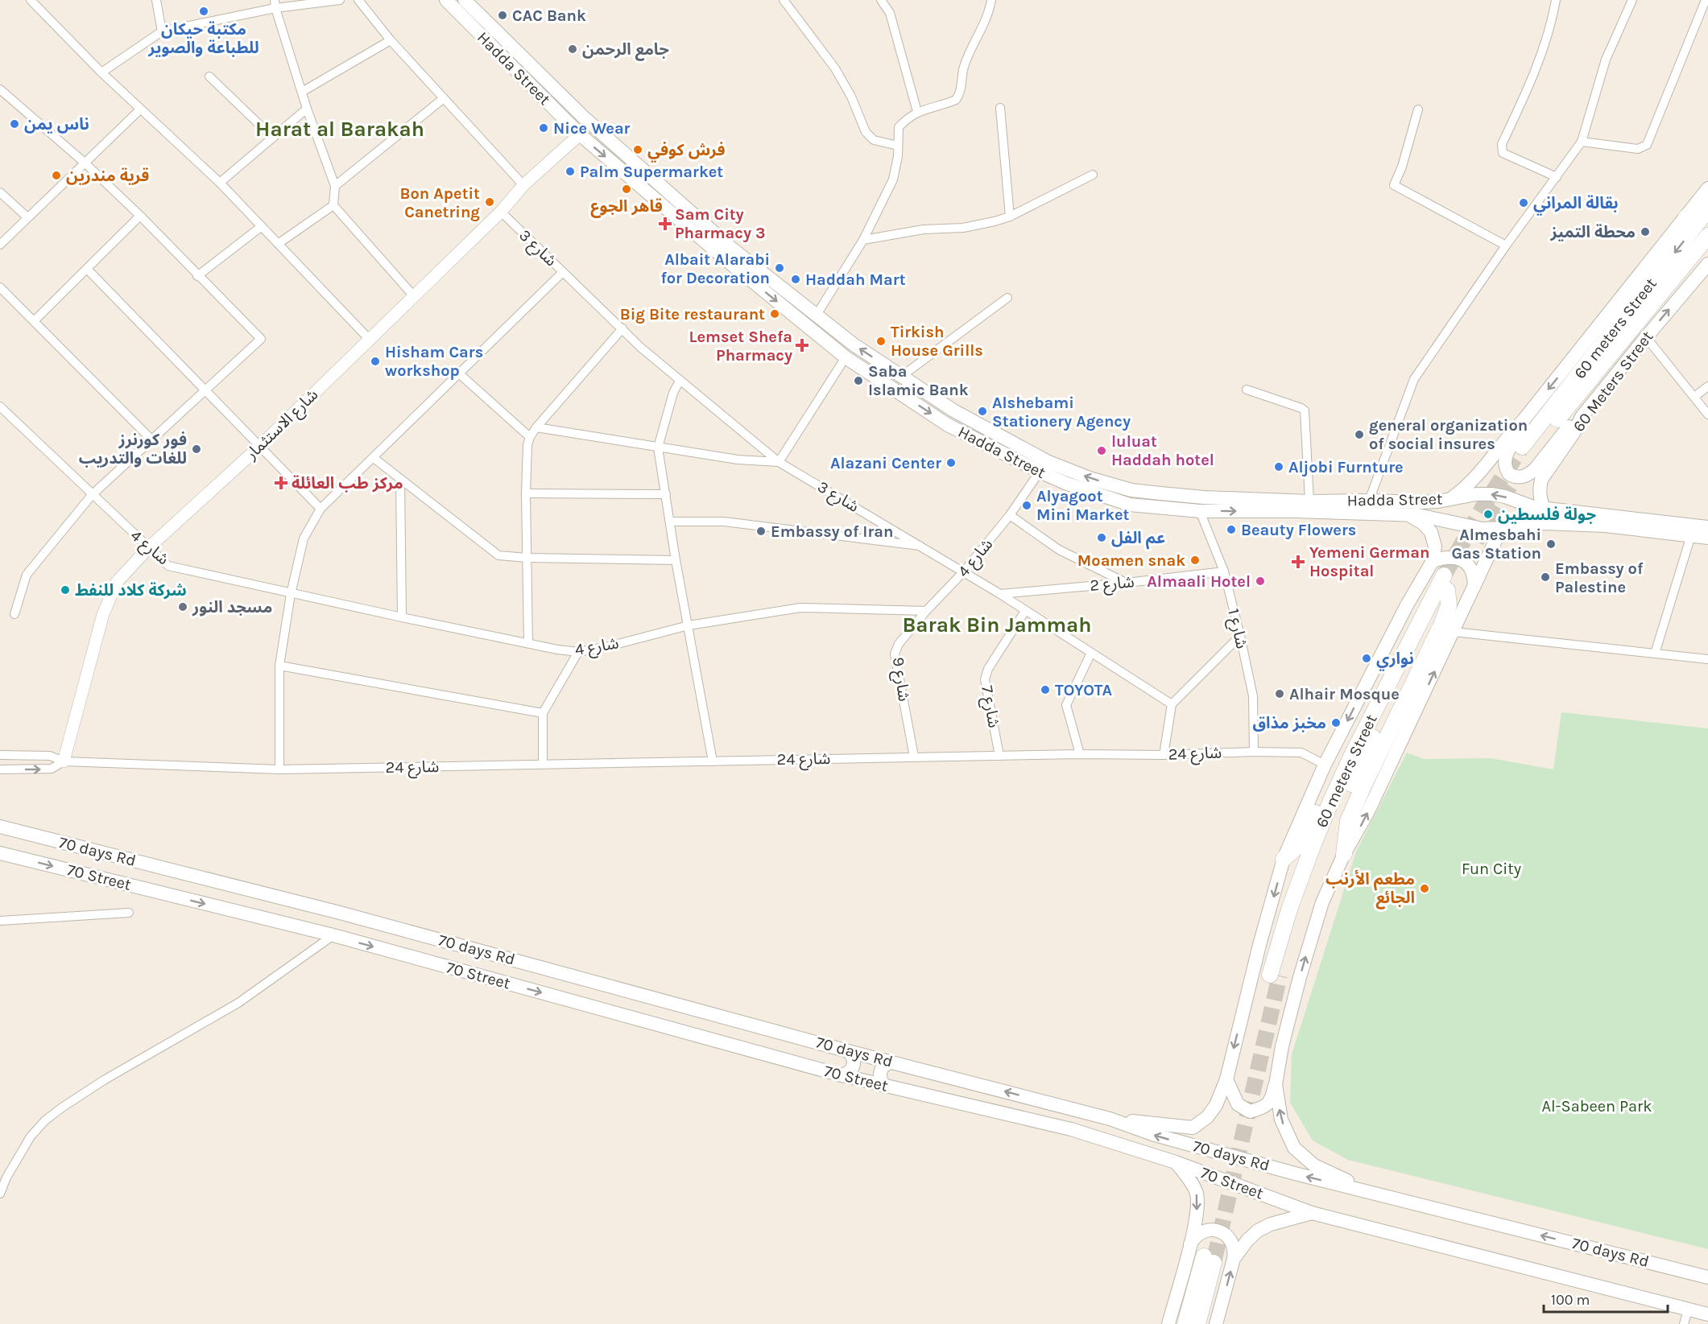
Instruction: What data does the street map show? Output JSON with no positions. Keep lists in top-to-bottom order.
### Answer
{
  "streets": {
    "highway": ["60 meters Street"],
    "main road": [
      "Hadda Street",
      "60 Meters Street",
      "70 days Rd",
      "70 Street"
    ],
    "street": [
      "شارع 3",
      "شارع الاستثمار",
      "شارع 4",
      "شارع 2",
      "شارع 1",
      "شارع 9",
      "شارع 7",
      "شارع 24"
    ]
  },
  "crossings": [
    ["Hadda Street", "60 Meters Street"],
    ["Hadda Street", "شارع الاستثمار"],
    ["Hadda Street", "شارع 4"],
    ["Hadda Street", "شارع 1"],
    ["شارع 3", "شارع الاستثمار"],
    ["شارع 3", "شارع 4"],
    ["شارع 3", "شارع 2"],
    ["شارع 3", "شارع 7"],
    ["شارع الاستثمار", "شارع 4"],
    ["شارع الاستثمار", "شارع 24"],
    ["شارع 4", "شارع 9"],
    ["شارع 2", "شارع 1"],
    ["شارع 1", "شارع 24"],
    ["شارع 9", "شارع 24"],
    ["شارع 7", "شارع 24"]
  ],
  "one_way": ["70 days Rd", "70 Street"],
  "districts": ["Harat al Barakah", "Barak Bin Jammah"],
  "parks": ["Fun City", "Al-Sabeen Park"],
  "places": {
    "other": [
      "مكتبة حيكان للطباعة والصوير",
      "CAC Bank",
      "جامع الرحمن",
      "ناس يمن",
      "Nice Wear",
      "فرش كوفي",
      "Palm Supermarket",
      "قرية مندرين",
      "قاهر الجوع",
      "Bon Apetit Canetring",
      "بقالة المراني",
      "محطة التميز",
      "Albait Alarabi for Decoration",
      "Haddah Mart",
      "Big Bite restaurant",
      "Tirkish House Grills",
      "Hisham Cars workshop",
      "Saba Islamic Bank",
      "Alshebami Stationery Agency",
      "general organization of social insures",
      "فور كورنرز للغات والتدريب",
      "luluat Haddah hotel",
      "Alazani Center",
      "Aljobi Furnture",
      "Alyagoot Mini Market",
      "جولة فلسطين",
      "Beauty Flowers",
      "Embassy of Iran",
      "عم الفل",
      "Almesbahi Gas Station",
      "Moamen snak",
      "Embassy of Palestine",
      "Almaali Hotel",
      "شركة كلاد للنفط",
      "مسجد النور",
      "نواري",
      "TOYOTA",
      "Alhair Mosque",
      "مخبز مذاق",
      "مطعم الأرنب الجائع"
    ],
    "health": [
      "Sam City Pharmacy 3",
      "Lemset Shefa Pharmacy",
      "مركز طب العائلة",
      "Yemeni German Hospital"
    ]
  },
  "scale_bar": "100 m"
}
